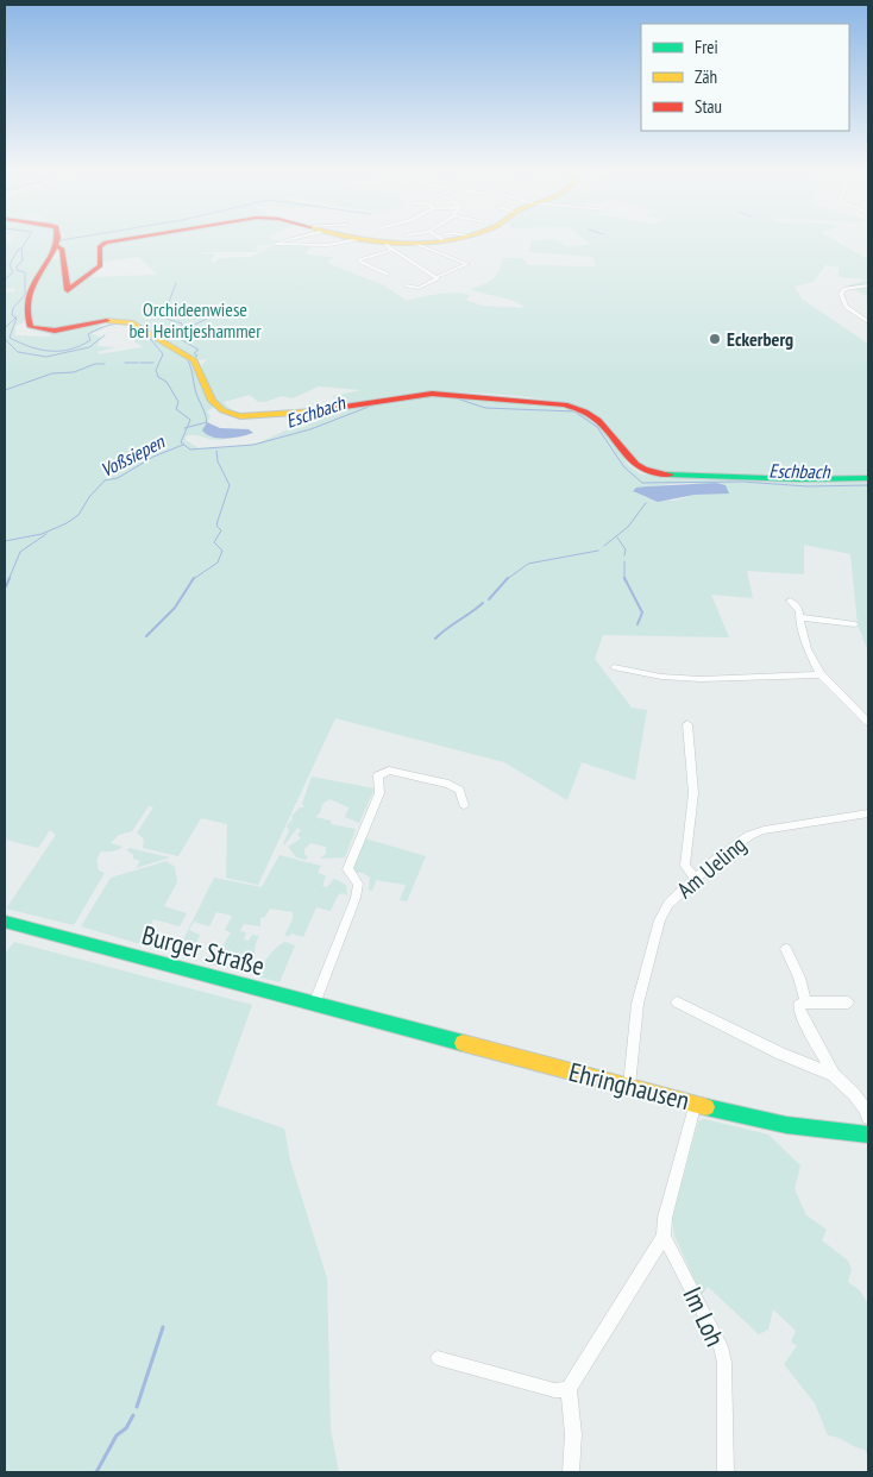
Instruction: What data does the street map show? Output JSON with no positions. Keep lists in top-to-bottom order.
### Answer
{
  "streets": {
    "main road": ["Burger Straße", "Ehringhausen"],
    "street": ["Am Ueling", "Im Loh"]
  },
  "crossings": [
    ["Am Ueling", "Ehringhausen"],
    ["Burger Straße", "Ehringhausen"]
  ],
  "water": ["Eschbach", "Voßsiepen"],
  "parks": ["Orchideenwiese bei Heintjeshammer"],
  "places": ["Eckerberg"],
  "legend": ["Frei", "Zäh", "Stau"]
}
